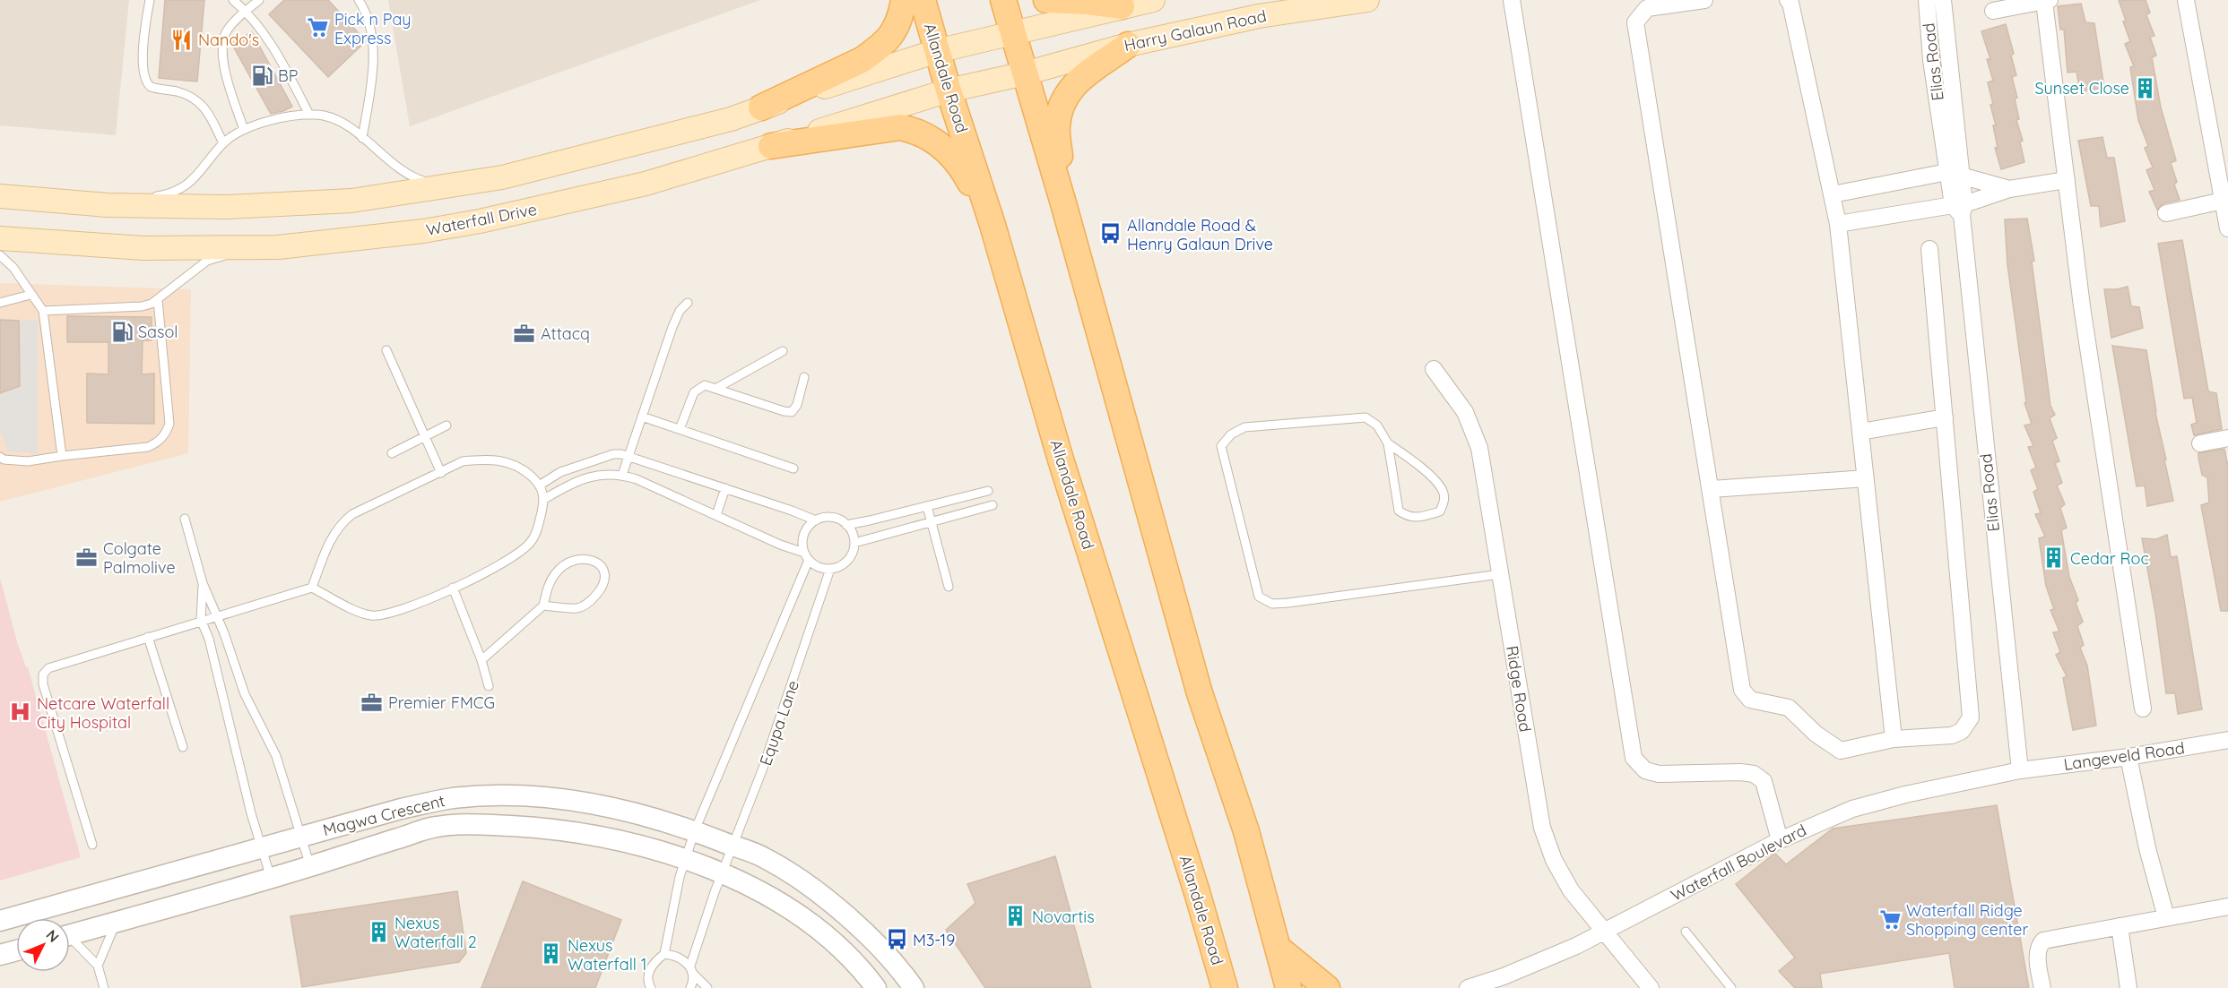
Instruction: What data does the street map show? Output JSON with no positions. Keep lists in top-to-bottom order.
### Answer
{
  "streets": {
    "main road": ["Harry Galaun Road", "Allandale Road", "Waterfall Drive"],
    "street": [
      "Elias Road",
      "Ridge Road",
      "Langeveld Road",
      "Magwa Crescent",
      "Waterfall Boulevard"
    ],
    "lane": ["Equpa Lane"]
  },
  "crossings": [
    ["Harry Galaun Road", "Allandale Road"],
    ["Harry Galaun Road", "Waterfall Drive"],
    ["Elias Road", "Langeveld Road"],
    ["Elias Road", "Waterfall Boulevard"],
    ["Allandale Road", "Waterfall Drive"],
    ["Ridge Road", "Waterfall Boulevard"],
    ["Equpa Lane", "Magwa Crescent"],
    ["Langeveld Road", "Waterfall Boulevard"]
  ],
  "places": {
    "supermarket": ["Pick n Pay Express", "Waterfall Ridge Shopping center"],
    "restaurant": ["Nando's"],
    "fuel station": ["BP", "Sasol"],
    "building": [
      "Sunset Close",
      "Cedar Roc",
      "Novartis",
      "Nexus Waterfall 2",
      "Nexus Waterfall 1"
    ],
    "bus stop": ["Allandale Road & Henry Galaun Drive", "M3-19"],
    "office": ["Attacq", "Colgate Palmolive", "Premier FMCG"],
    "hospital": ["Netcare Waterfall City Hospital"]
  },
  "north": "top right"
}
